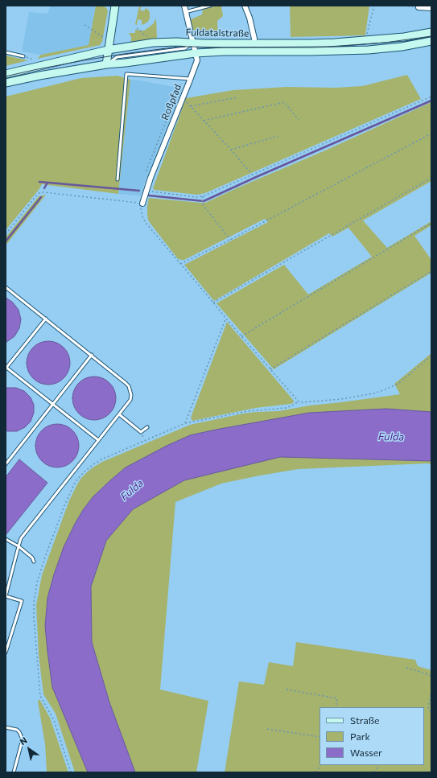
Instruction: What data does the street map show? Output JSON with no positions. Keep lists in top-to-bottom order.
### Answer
{
  "streets": {
    "main road": ["Fuldatalstraße"],
    "street": ["Roßpfad"]
  },
  "crossings": [
    ["Fuldatalstraße", "Roßpfad"]
  ],
  "water": ["Fulda"],
  "legend": ["Straße", "Park", "Wasser"],
  "north": "top left"
}
